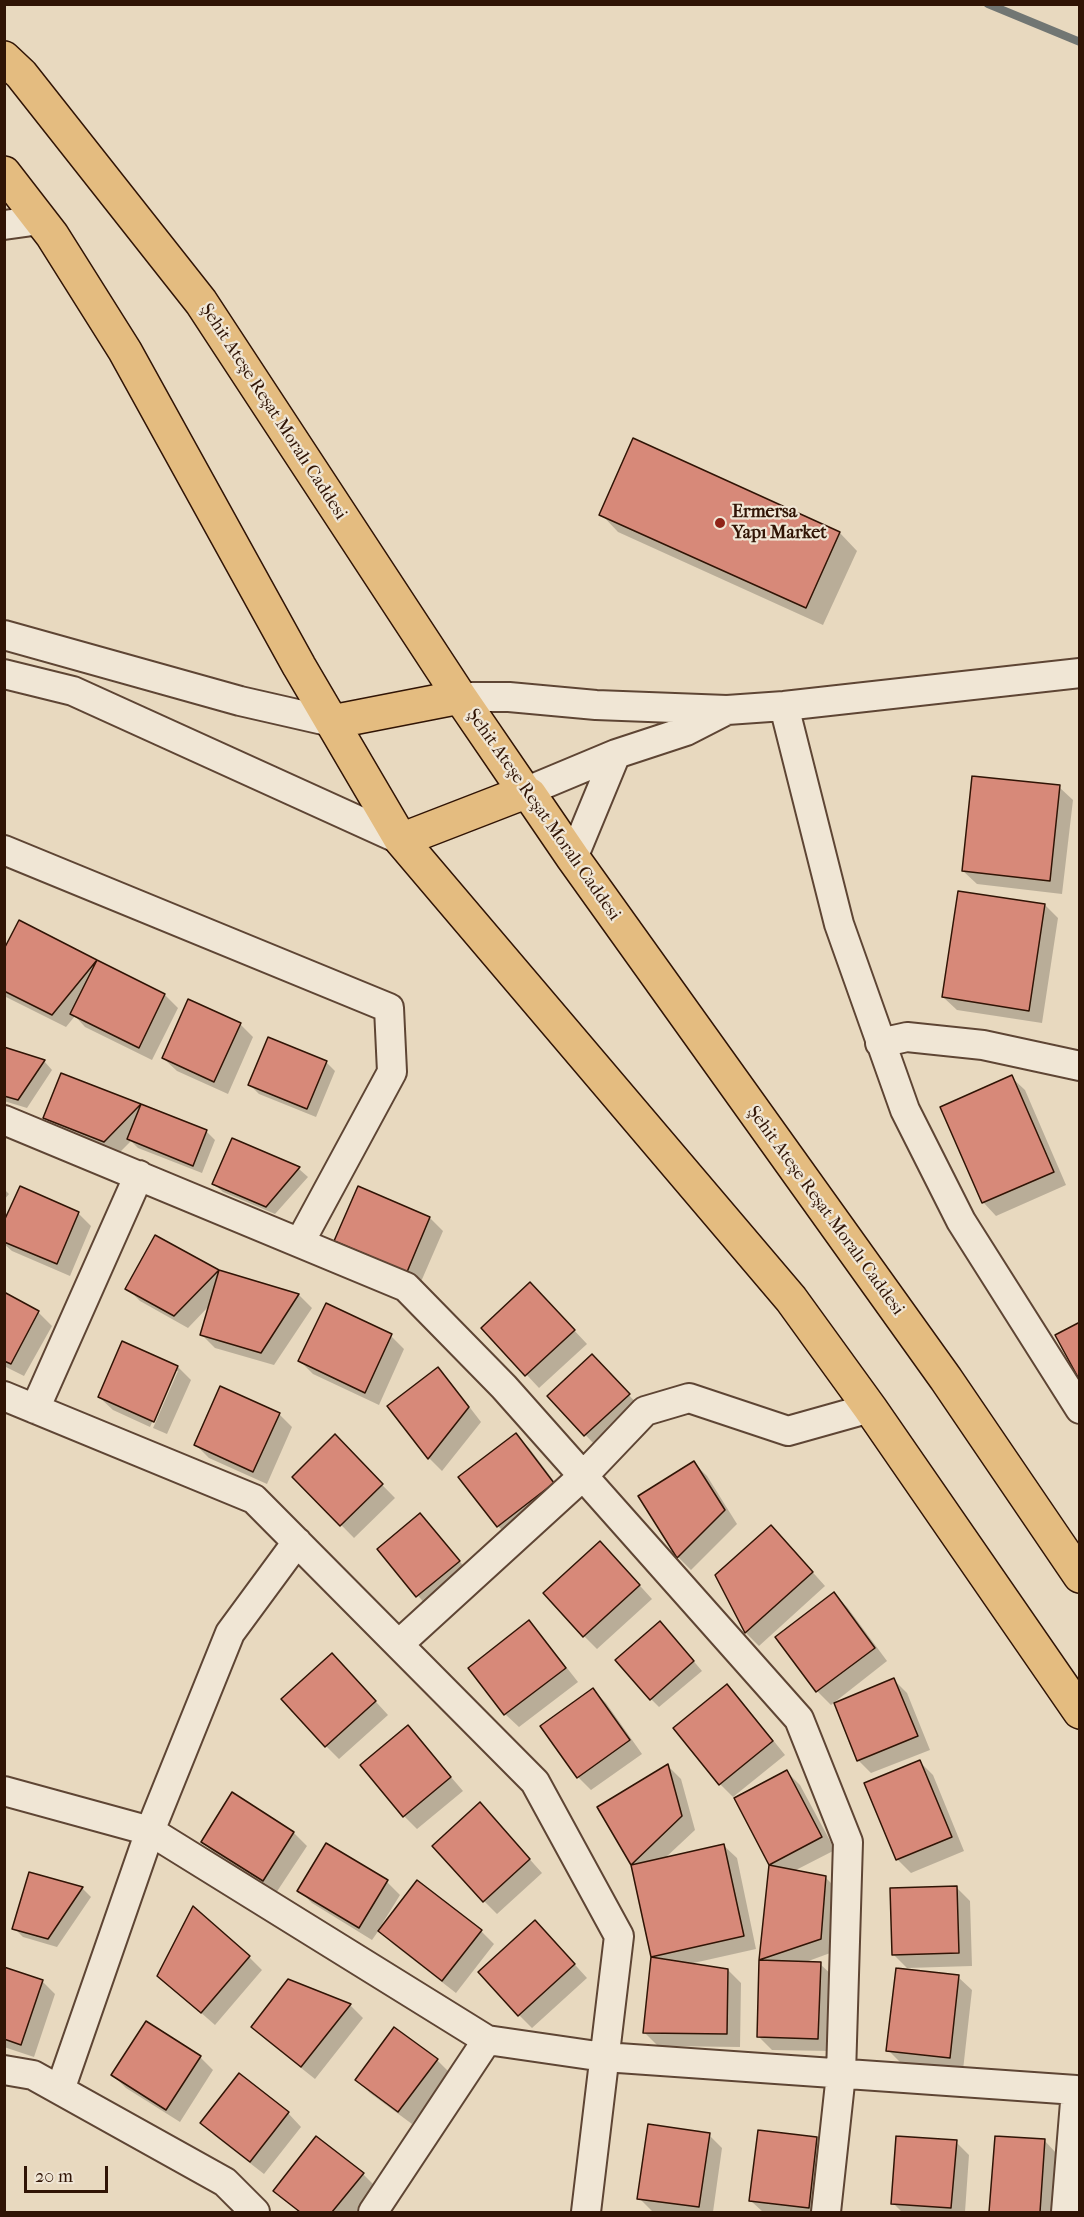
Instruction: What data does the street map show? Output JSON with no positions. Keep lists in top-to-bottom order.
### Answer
{
  "streets": {
    "main road": ["Şehit Ateşe Reşat Moralı Caddesi"]
  },
  "places": ["Ermersa Yapı Market"],
  "scale_bar": "20 m"
}
